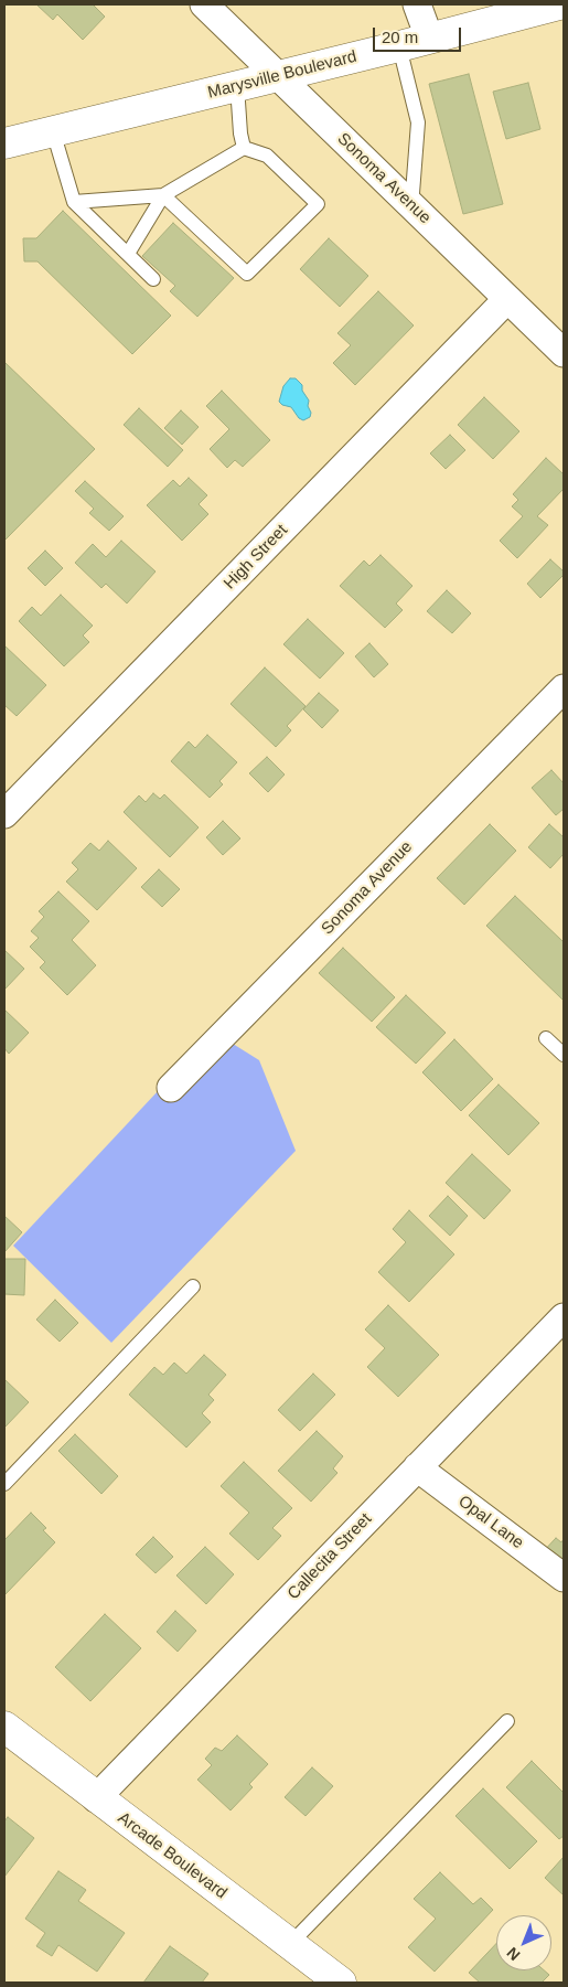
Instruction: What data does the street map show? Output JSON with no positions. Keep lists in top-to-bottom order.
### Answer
{
  "streets": {
    "main road": ["Marysville Boulevard", "Arcade Boulevard"],
    "street": [
      "Sonoma Avenue",
      "High Street",
      "Opal Lane",
      "Callecita Street"
    ]
  },
  "crossings": [
    ["Marysville Boulevard", "Sonoma Avenue"],
    ["Sonoma Avenue", "High Street"],
    ["Opal Lane", "Callecita Street"],
    ["Callecita Street", "Arcade Boulevard"]
  ],
  "scale_bar": "20 m",
  "north": "bottom left"
}
